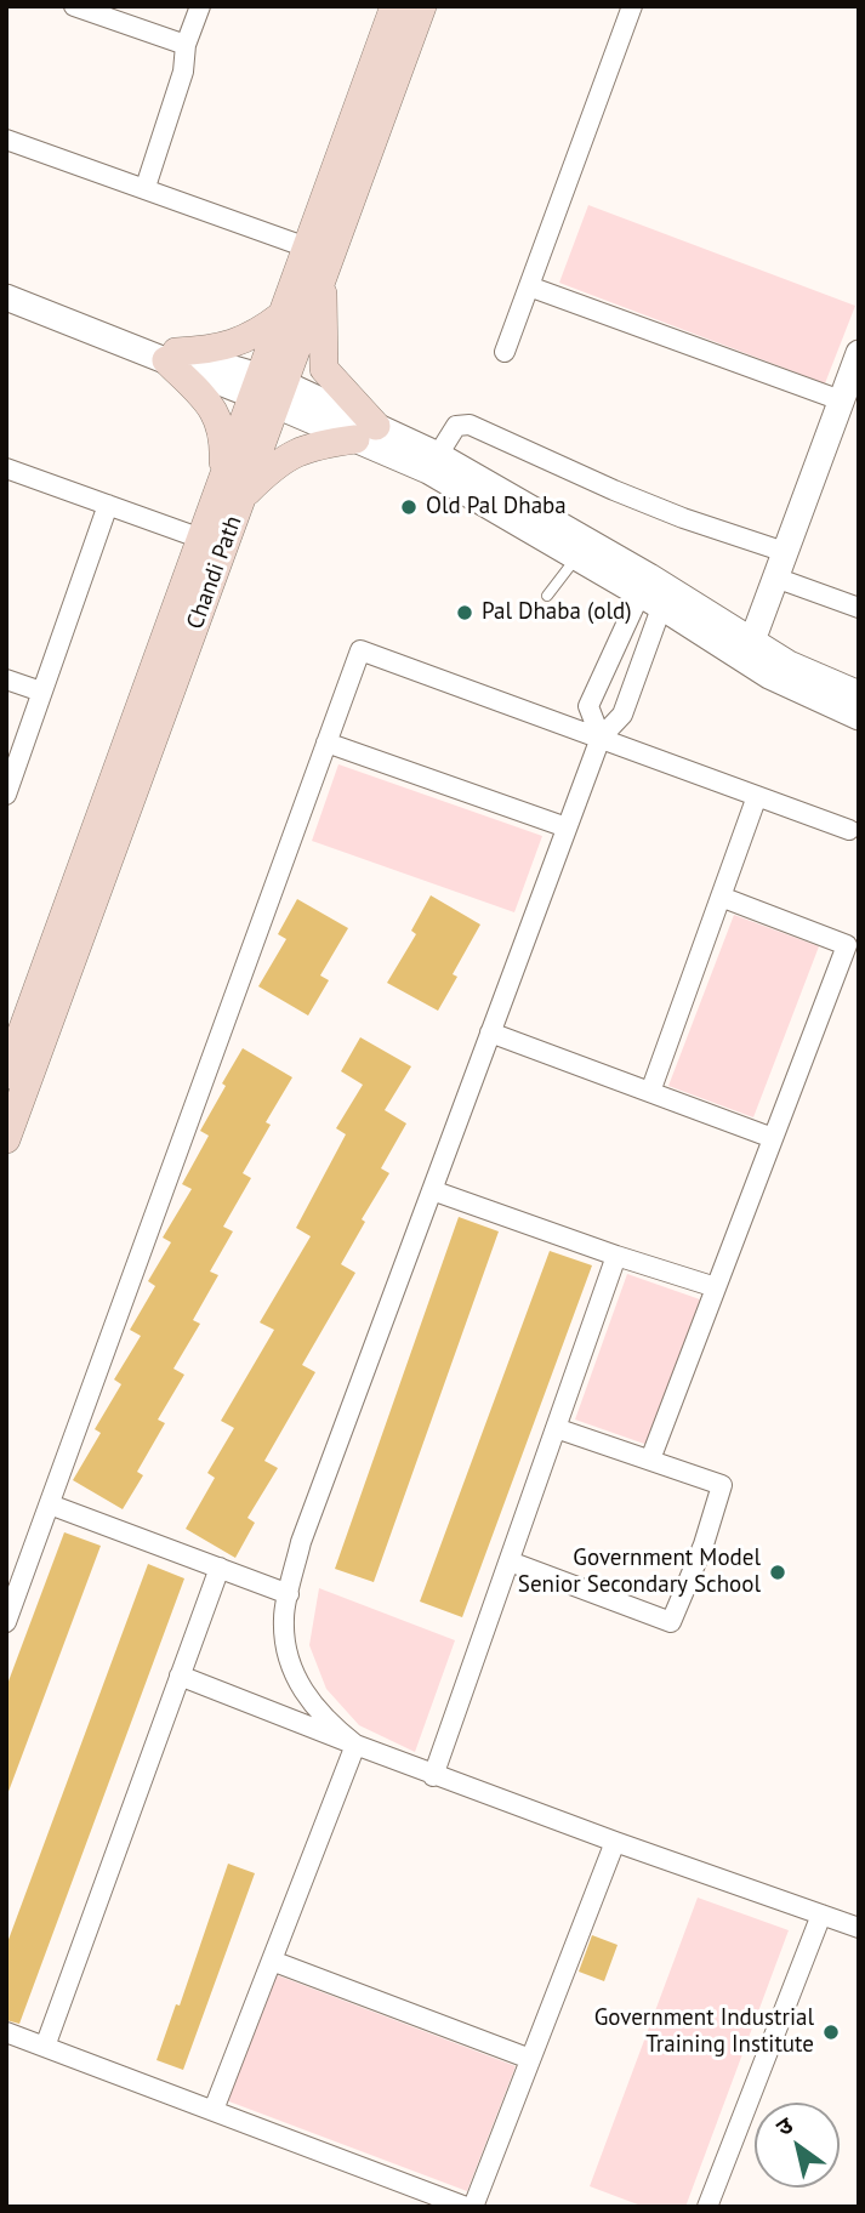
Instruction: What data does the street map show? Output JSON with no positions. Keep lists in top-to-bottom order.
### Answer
{
  "streets": {
    "main road": ["Chandi Path"]
  },
  "places": [
    "Old Pal Dhaba",
    "Pal Dhaba (old)",
    "Government Model Senior Secondary School",
    "Government Industrial Training Institute"
  ],
  "north": "top left"
}
